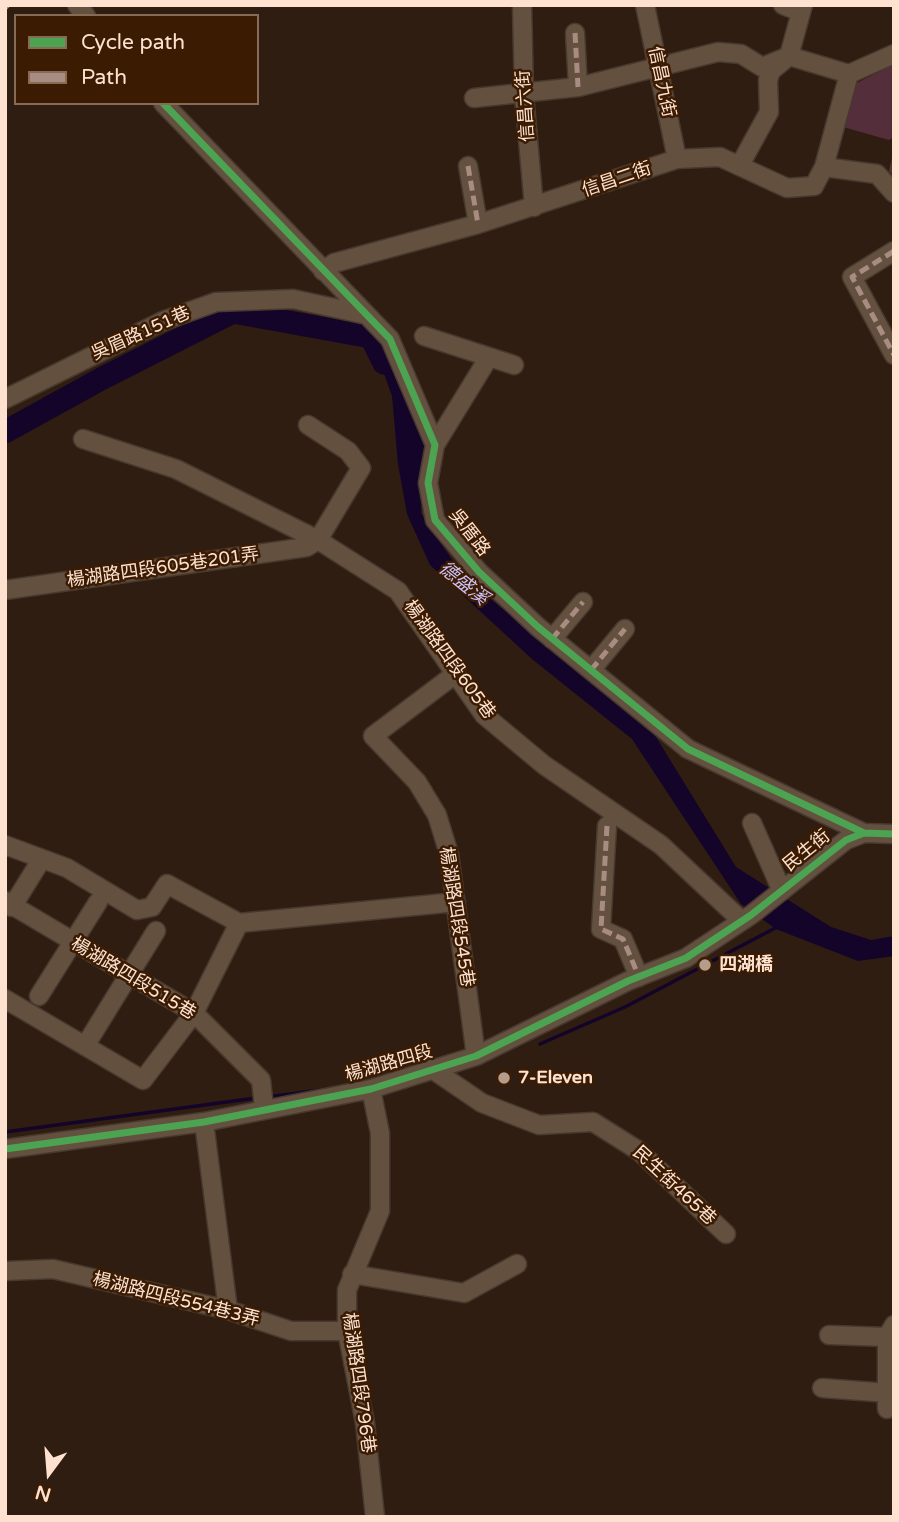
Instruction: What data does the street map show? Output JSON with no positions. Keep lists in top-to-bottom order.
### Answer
{
  "streets": {
    "street": [
      "信昌九街",
      "信昌六街",
      "信昌二街",
      "吳眉路151巷",
      "吳厝路",
      "楊湖路四段605巷201弄",
      "楊湖路四段605巷",
      "民生街",
      "楊湖路四段545巷",
      "楊湖路四段515巷",
      "楊湖路四段",
      "民生街465巷",
      "楊湖路四段554巷3弄",
      "楊湖路四段796巷"
    ]
  },
  "crossings": [
    ["信昌九街", "信昌二街"],
    ["信昌六街", "信昌二街"],
    ["吳厝路", "民生街"],
    ["楊湖路四段605巷201弄", "楊湖路四段605巷"],
    ["楊湖路四段605巷", "楊湖路四段545巷"],
    ["楊湖路四段605巷", "楊湖路四段"],
    ["楊湖路四段545巷", "楊湖路四段"],
    ["楊湖路四段515巷", "楊湖路四段"],
    ["楊湖路四段", "民生街465巷"],
    ["楊湖路四段", "楊湖路四段796巷"],
    ["楊湖路四段554巷3弄", "楊湖路四段796巷"]
  ],
  "water": ["德盛溪"],
  "places": ["四湖橋", "7-Eleven"],
  "legend": ["Cycle path", "Path"],
  "north": "bottom"
}
